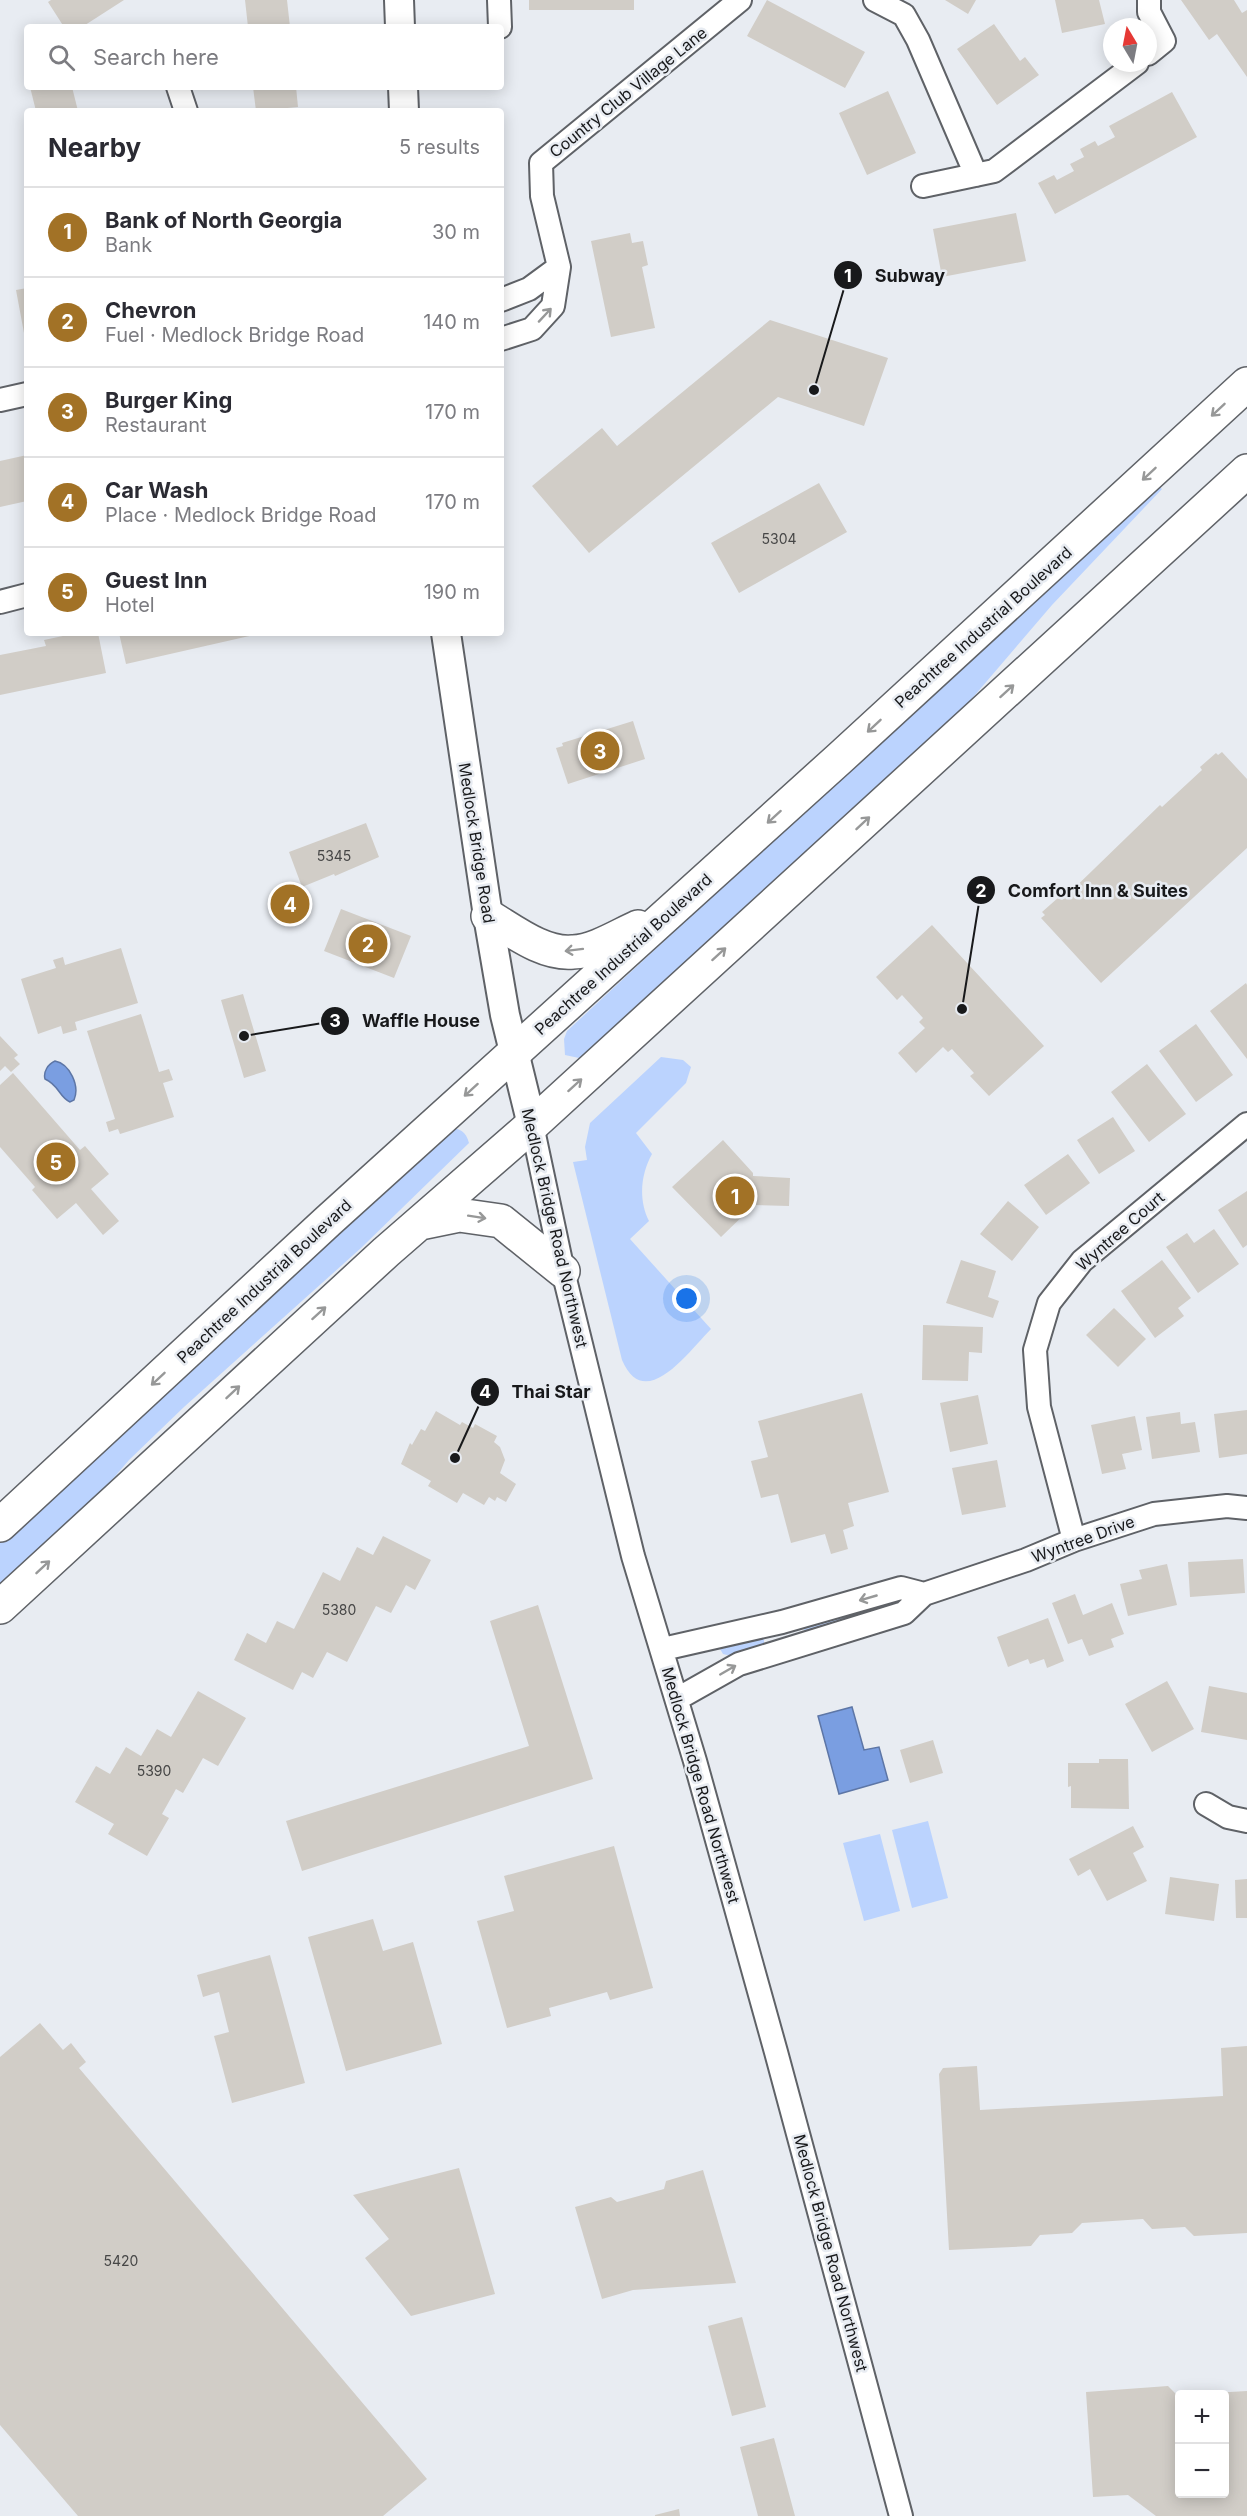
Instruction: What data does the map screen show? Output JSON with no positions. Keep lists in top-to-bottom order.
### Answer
{
  "streets": {
    "highway": ["Peachtree Industrial Boulevard"],
    "main road": ["Medlock Bridge Road", "Medlock Bridge Road Northwest"],
    "street": ["Country Club Village Lane", "Wyntree Court", "Wyntree Drive"]
  },
  "crossings": [
    ["Peachtree Industrial Boulevard", "Medlock Bridge Road"],
    ["Peachtree Industrial Boulevard", "Medlock Bridge Road Northwest"],
    ["Medlock Bridge Road", "Medlock Bridge Road Northwest"],
    ["Medlock Bridge Road Northwest", "Wyntree Drive"],
    ["Wyntree Court", "Wyntree Drive"]
  ],
  "places": [
    "Subway",
    "Comfort Inn & Suites",
    "Waffle House",
    "Thai Star"
  ],
  "house_numbers": [
    "5304",
    "5345",
    "5380",
    "5390",
    "5420"
  ],
  "north": "top",
  "page": {
    "search": "Search here",
    "heading": ["Nearby", "5 results"],
    "list": [
      {
        "mark": "1",
        "name": "Bank of North Georgia",
        "note": "Bank",
        "value": "30 m"
      },
      {
        "mark": "2",
        "name": "Chevron",
        "note": "Fuel · Medlock Bridge Road",
        "value": "140 m"
      },
      {
        "mark": "3",
        "name": "Burger King",
        "note": "Restaurant",
        "value": "170 m"
      },
      {
        "mark": "4",
        "name": "Car Wash",
        "note": "Place · Medlock Bridge Road",
        "value": "170 m"
      },
      {
        "mark": "5",
        "name": "Guest Inn",
        "note": "Hotel",
        "value": "190 m"
      }
    ],
    "pins": [
      "3",
      "4",
      "2",
      "5",
      "1"
    ],
    "map_buttons": ["+", "−"]
  }
}
